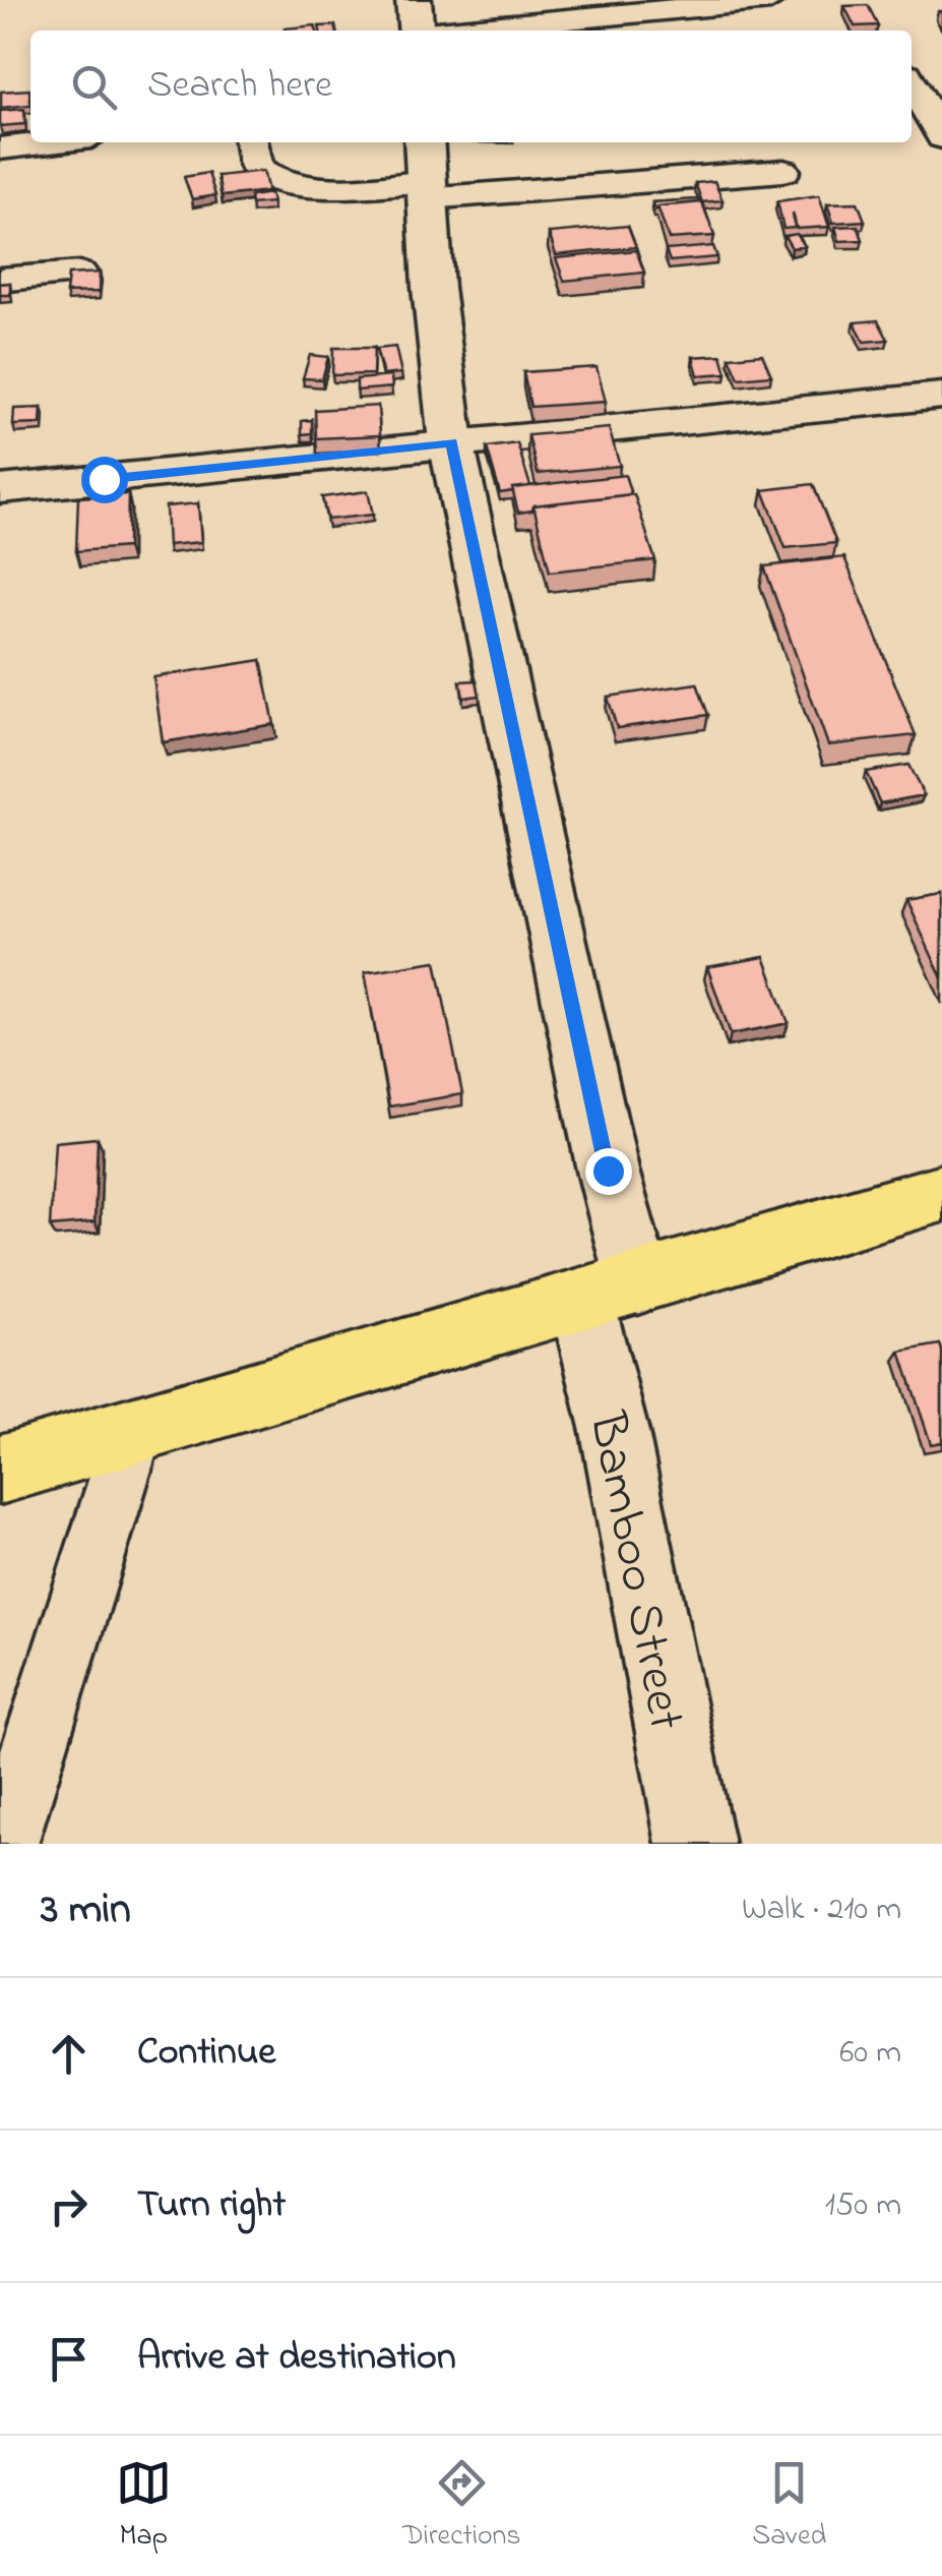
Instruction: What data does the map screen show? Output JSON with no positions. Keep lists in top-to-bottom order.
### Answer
{
  "streets": {
    "street": ["Bamboo Street"]
  },
  "page": {
    "search": "Search here",
    "heading": ["3 min", "Walk · 210 m"],
    "list": [
      ["Continue", "60 m"],
      ["Turn right", "150 m"],
      "Arrive at destination"
    ],
    "nav": ["Map", "Directions", "Saved"]
  }
}
